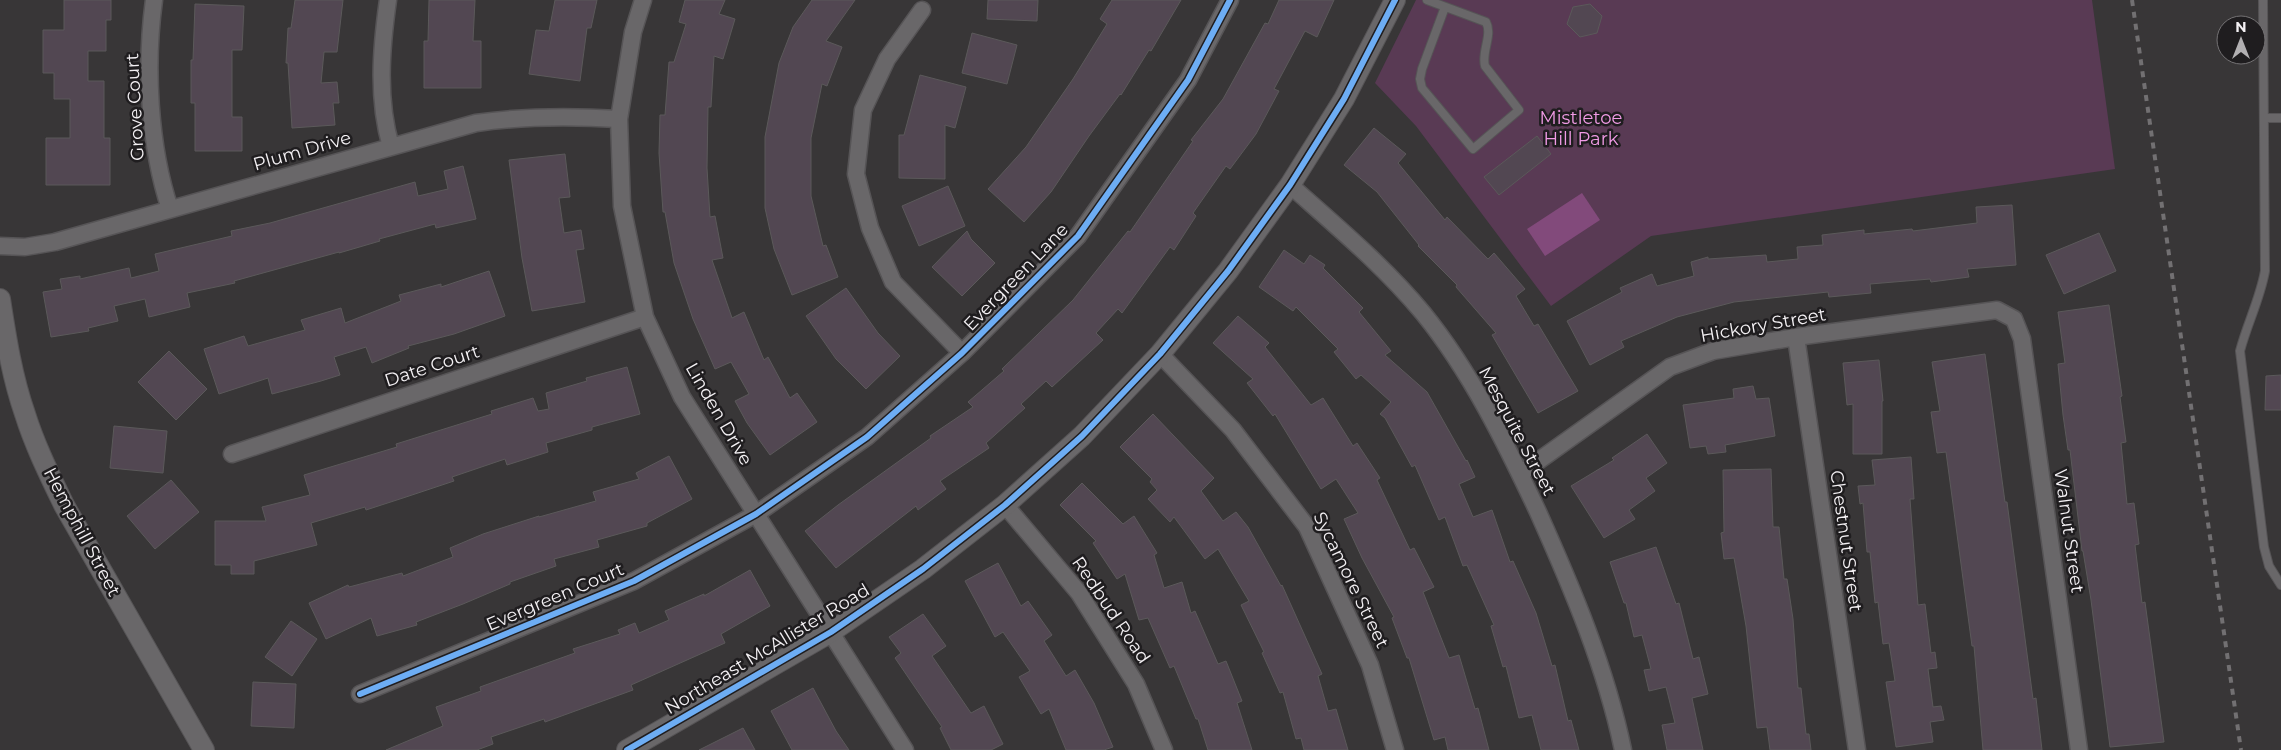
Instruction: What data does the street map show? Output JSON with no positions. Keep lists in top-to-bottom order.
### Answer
{
  "streets": {
    "street": [
      "Grove Court",
      "Plum Drive",
      "Evergreen Lane",
      "Hickory Street",
      "Date Court",
      "Linden Drive",
      "Mesquite Street",
      "Walnut Street",
      "Hemphill Street",
      "Chestnut Street",
      "Sycamore Street",
      "Evergreen Court",
      "Redbud Road",
      "Northeast McAllister Road"
    ]
  },
  "crossings": [
    ["Grove Court", "Plum Drive"],
    ["Plum Drive", "Linden Drive"],
    ["Evergreen Lane", "Linden Drive"],
    ["Evergreen Lane", "Evergreen Court"],
    ["Hickory Street", "Mesquite Street"],
    ["Hickory Street", "Walnut Street"],
    ["Hickory Street", "Chestnut Street"],
    ["Date Court", "Linden Drive"],
    ["Linden Drive", "Evergreen Court"],
    ["Linden Drive", "Northeast McAllister Road"],
    ["Mesquite Street", "Northeast McAllister Road"],
    ["Sycamore Street", "Northeast McAllister Road"],
    ["Redbud Road", "Northeast McAllister Road"]
  ],
  "parks": ["Mistletoe Hill Park"],
  "north": "top"
}
